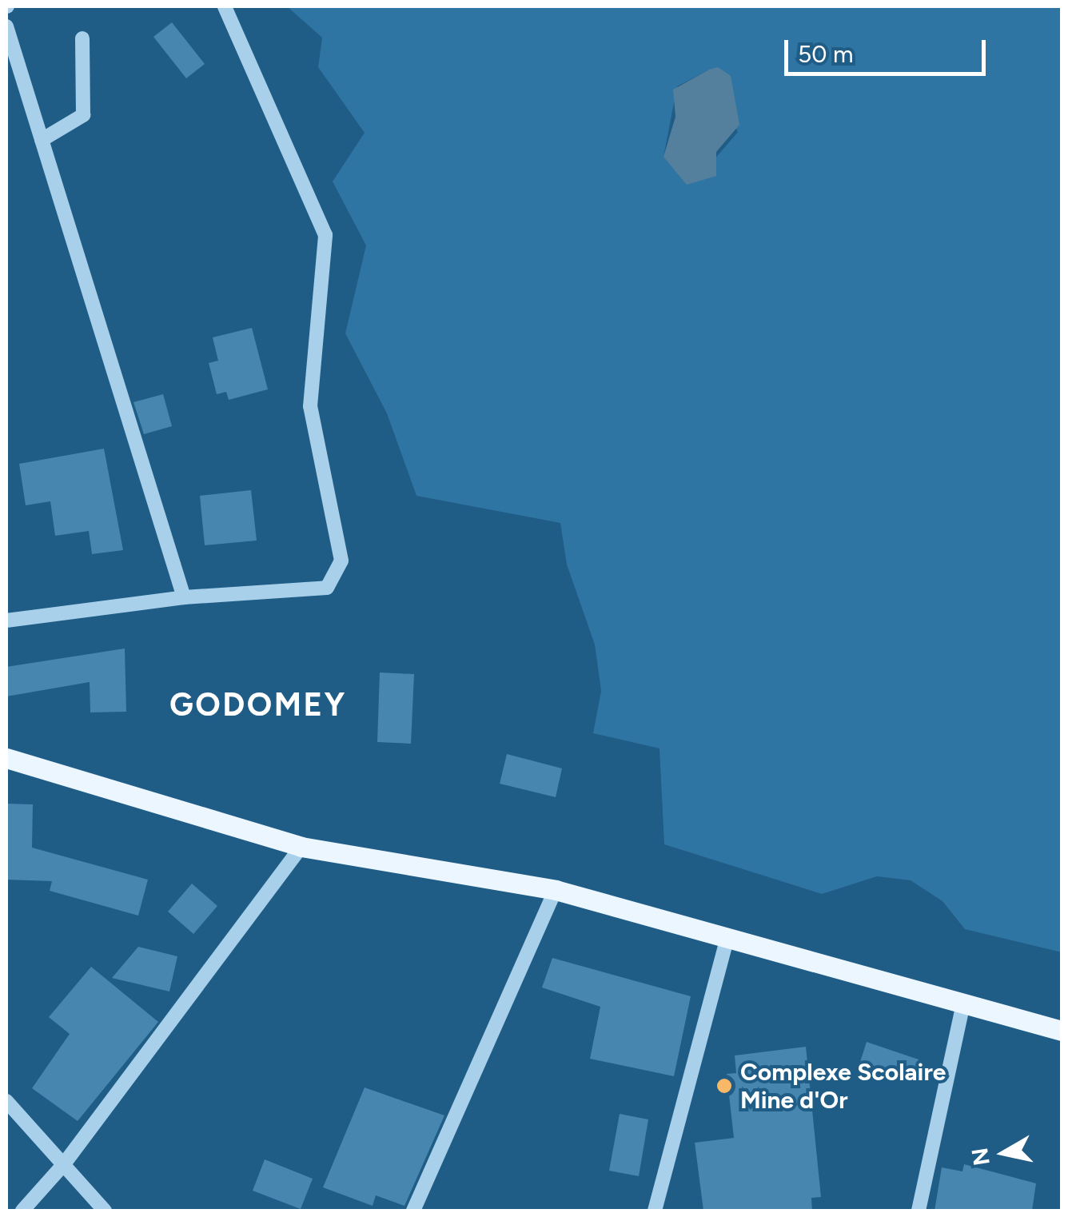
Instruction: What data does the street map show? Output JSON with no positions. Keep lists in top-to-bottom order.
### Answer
{
  "districts": ["GODOMEY"],
  "places": ["Complexe Scolaire Mine d'Or"],
  "scale_bar": "50 m",
  "north": "left"
}
